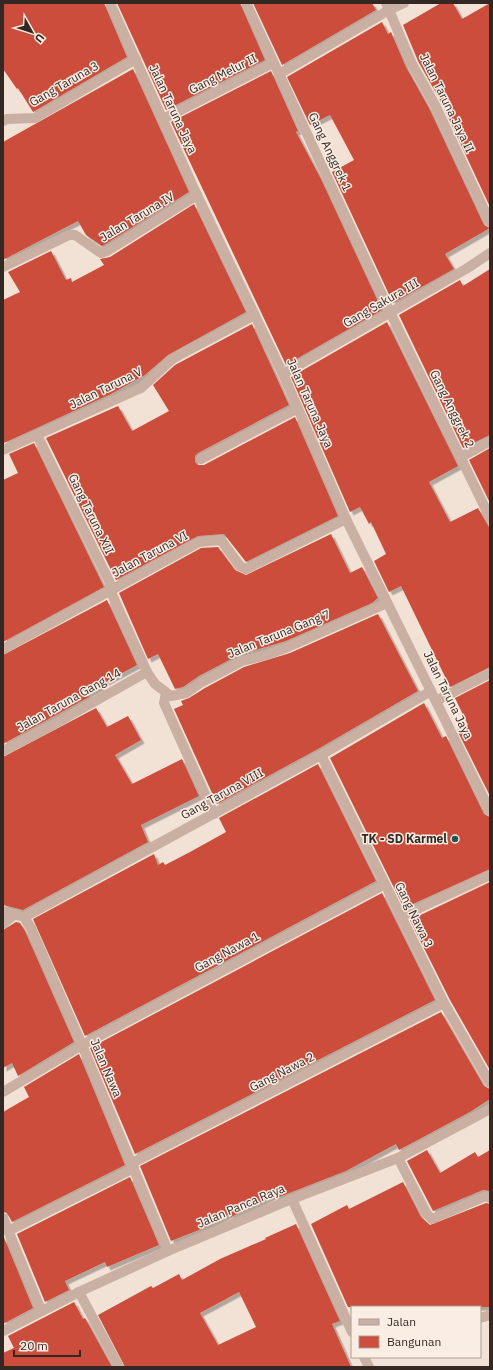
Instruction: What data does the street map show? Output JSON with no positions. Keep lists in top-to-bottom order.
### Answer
{
  "streets": {
    "street": [
      "Gang Melur II",
      "Gang Taruna 3",
      "Jalan Taruna Jaya II",
      "Jalan Taruna Jaya",
      "Gang Anggrek 1",
      "Jalan Taruna IV",
      "Gang Sakura III",
      "Jalan Taruna V",
      "Gang Anggrek 2",
      "Gang Taruna XII",
      "Jalan Taruna VI",
      "Jalan Taruna Gang 7",
      "Jalan Taruna Gang 14",
      "Gang Taruna VIII",
      "Gang Nawa 3",
      "Gang Nawa 1",
      "Jalan Nawa",
      "Gang Nawa 2",
      "Jalan Panca Raya"
    ]
  },
  "crossings": [
    ["Gang Melur II", "Jalan Taruna Jaya"],
    ["Gang Melur II", "Gang Anggrek 1"],
    ["Gang Taruna 3", "Jalan Taruna Jaya"],
    ["Jalan Taruna Jaya", "Jalan Taruna IV"],
    ["Jalan Taruna Jaya", "Gang Sakura III"],
    ["Jalan Taruna Jaya", "Jalan Taruna V"],
    ["Jalan Taruna Jaya", "Jalan Taruna VI"],
    ["Jalan Taruna Jaya", "Jalan Taruna Gang 7"],
    ["Jalan Taruna Jaya", "Gang Taruna VIII"],
    ["Gang Anggrek 1", "Gang Sakura III"],
    ["Gang Anggrek 1", "Gang Anggrek 2"],
    ["Gang Sakura III", "Gang Anggrek 2"],
    ["Jalan Taruna V", "Gang Taruna XII"],
    ["Gang Taruna XII", "Jalan Taruna VI"],
    ["Gang Taruna XII", "Jalan Taruna Gang 14"],
    ["Gang Taruna VIII", "Gang Nawa 3"],
    ["Gang Taruna VIII", "Jalan Nawa"],
    ["Gang Nawa 3", "Gang Nawa 1"],
    ["Gang Nawa 3", "Gang Nawa 2"],
    ["Gang Nawa 1", "Jalan Nawa"],
    ["Jalan Nawa", "Gang Nawa 2"],
    ["Jalan Nawa", "Jalan Panca Raya"]
  ],
  "places": ["TK - SD Karmel"],
  "legend": ["Jalan", "Bangunan"],
  "scale_bar": "20 m",
  "north": "bottom right"
}
